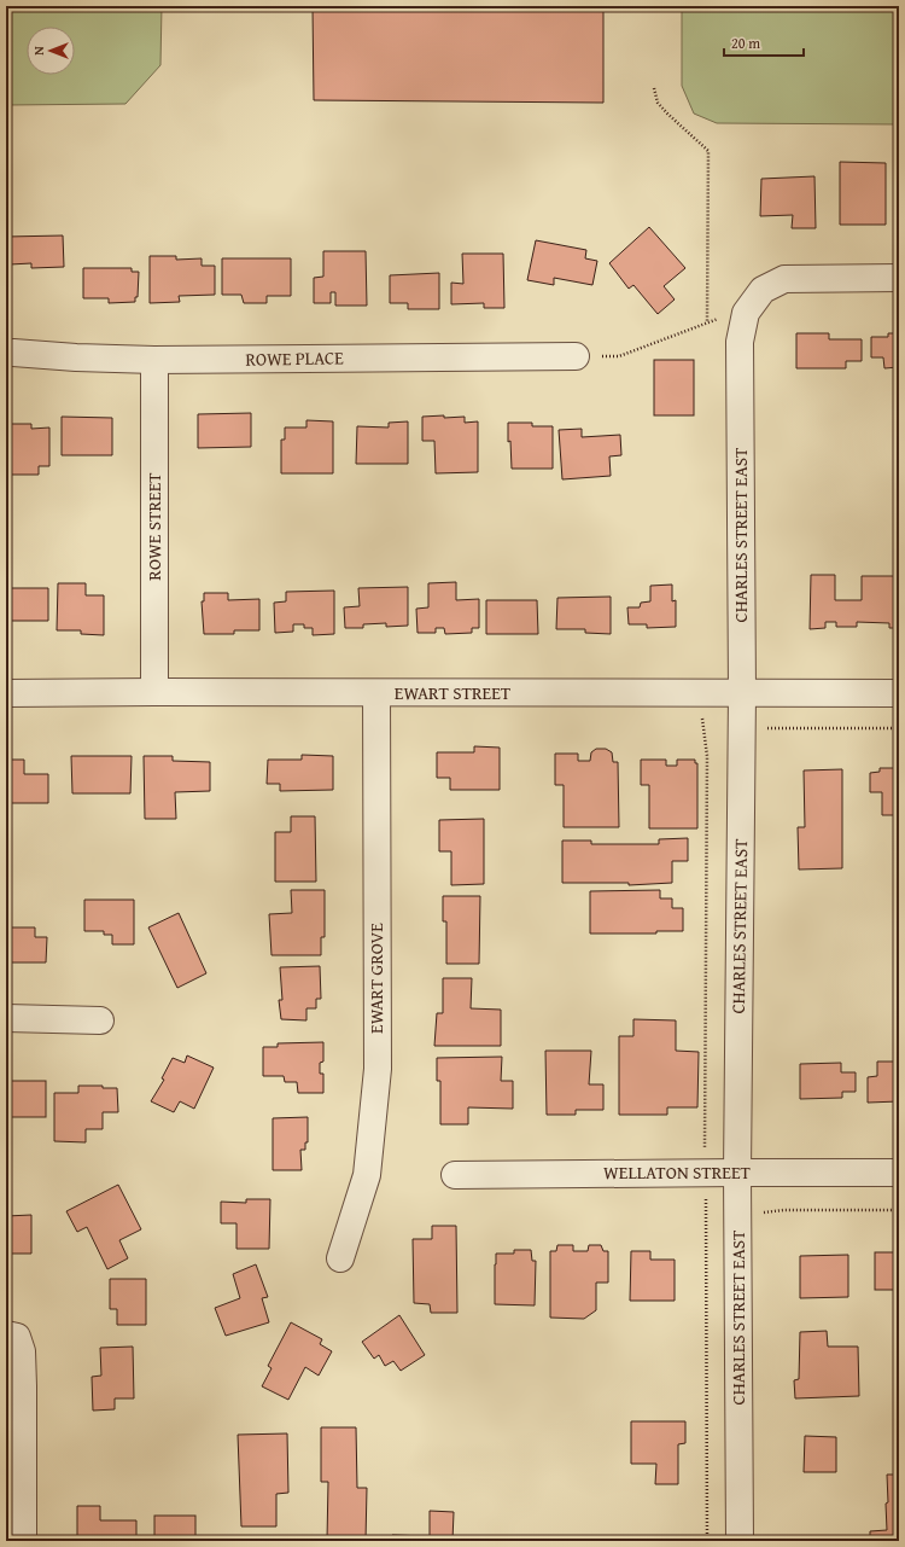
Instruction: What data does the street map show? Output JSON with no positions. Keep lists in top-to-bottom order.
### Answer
{
  "streets": {
    "street": [
      "ROWE PLACE",
      "ROWE STREET",
      "CHARLES STREET EAST",
      "EWART STREET",
      "EWART GROVE",
      "WELLATON STREET"
    ]
  },
  "crossings": [
    ["ROWE PLACE", "ROWE STREET"],
    ["ROWE STREET", "EWART STREET"],
    ["CHARLES STREET EAST", "EWART STREET"],
    ["CHARLES STREET EAST", "WELLATON STREET"],
    ["EWART STREET", "EWART GROVE"]
  ],
  "scale_bar": "20 m",
  "north": "left"
}
